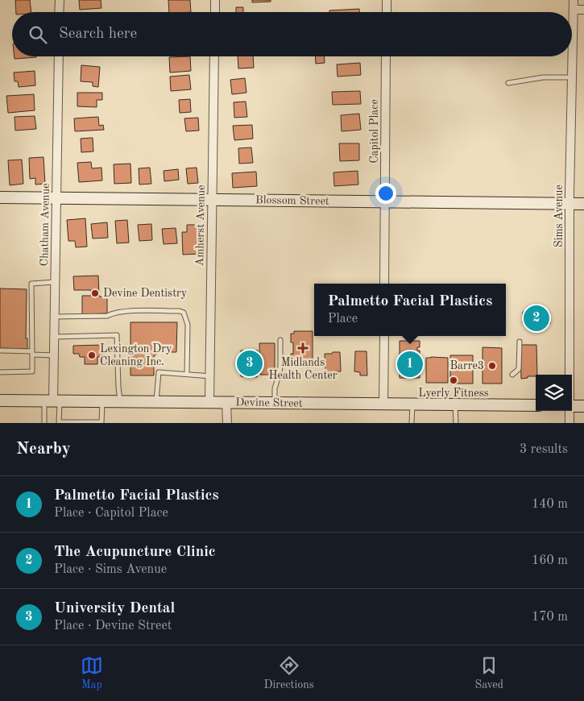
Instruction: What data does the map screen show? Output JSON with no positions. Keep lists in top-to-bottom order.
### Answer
{
  "streets": {
    "street": [
      "Capitol Place",
      "Blossom Street",
      "Sims Avenue",
      "Chatham Avenue",
      "Amherst Avenue",
      "Devine Street"
    ]
  },
  "crossings": [
    ["Capitol Place", "Blossom Street"],
    ["Blossom Street", "Sims Avenue"],
    ["Blossom Street", "Chatham Avenue"],
    ["Blossom Street", "Amherst Avenue"],
    ["Chatham Avenue", "Devine Street"],
    ["Amherst Avenue", "Devine Street"]
  ],
  "places": {
    "other": [
      "Devine Dentistry",
      "Lexington Dry Cleaning Inc.",
      "Barre3",
      "Lyerly Fitness"
    ],
    "health": ["Midlands Health Center"]
  },
  "page": {
    "search": "Search here",
    "popup": ["Palmetto Facial Plastics", "Place"],
    "pins": ["2", "3", "1"],
    "heading": ["Nearby", "3 results"],
    "list": [
      {
        "mark": "1",
        "name": "Palmetto Facial Plastics",
        "note": "Place · Capitol Place",
        "value": "140 m"
      },
      {
        "mark": "2",
        "name": "The Acupuncture Clinic",
        "note": "Place · Sims Avenue",
        "value": "160 m"
      },
      {
        "mark": "3",
        "name": "University Dental",
        "note": "Place · Devine Street",
        "value": "170 m"
      }
    ],
    "nav": ["Map", "Directions", "Saved"]
  }
}
